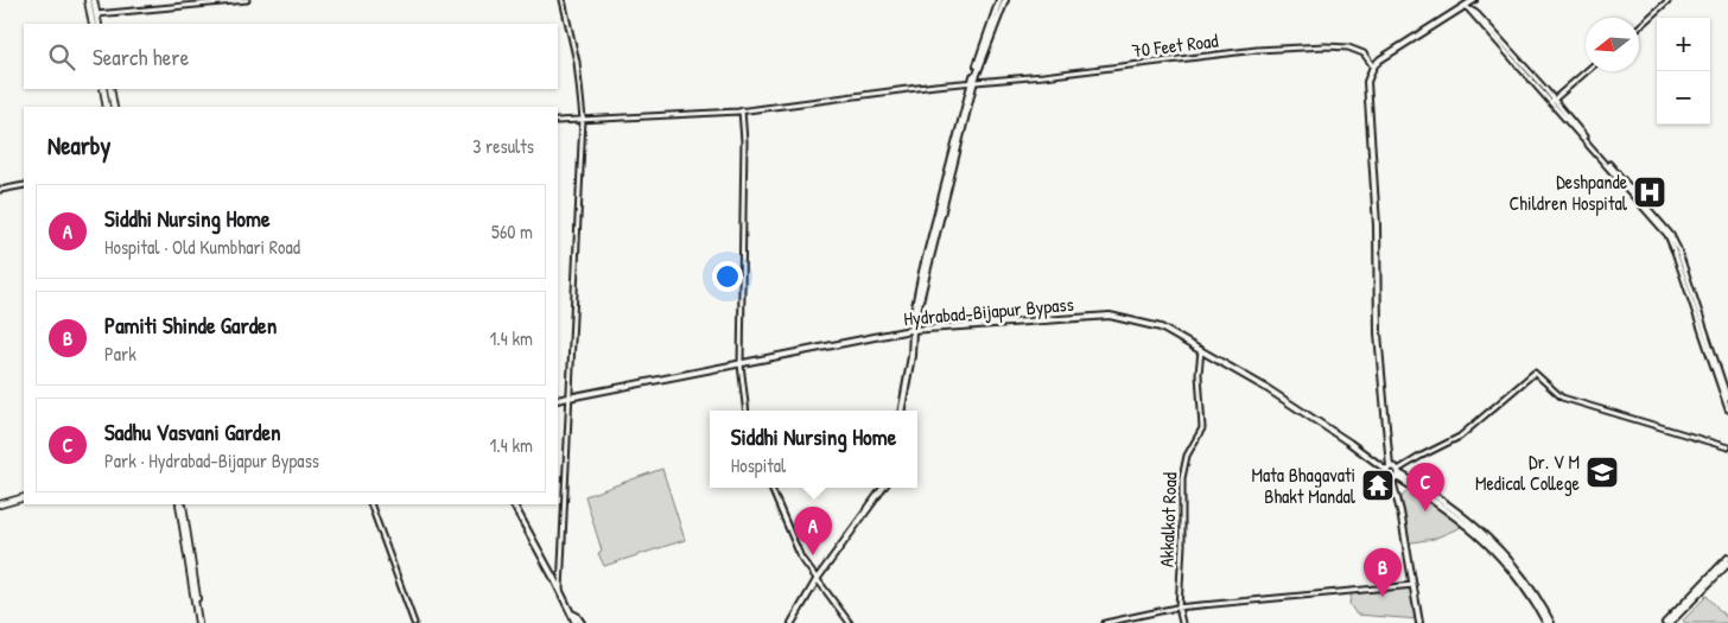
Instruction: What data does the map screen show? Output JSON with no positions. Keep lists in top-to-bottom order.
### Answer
{
  "streets": {
    "main road": ["Hydrabad-Bijapur Bypass"],
    "street": ["70 Feet Road", "Akkalkot Road"]
  },
  "crossings": [
    ["Hydrabad-Bijapur Bypass", "Akkalkot Road"]
  ],
  "places": {
    "hospital": ["Deshpande Children Hospital"],
    "school or university": ["Dr. V M Medical College"],
    "temple": ["Mata Bhagavati Bhakt Mandal"]
  },
  "north": "left",
  "page": {
    "map_buttons": ["+", "−"],
    "search": "Search here",
    "heading": ["Nearby", "3 results"],
    "list": [
      {
        "mark": "A",
        "name": "Siddhi Nursing Home",
        "note": "Hospital · Old Kumbhari Road",
        "value": "560 m"
      },
      {
        "mark": "B",
        "name": "Pamiti Shinde Garden",
        "note": "Park",
        "value": "1.4 km"
      },
      {
        "mark": "C",
        "name": "Sadhu Vasvani Garden",
        "note": "Park · Hydrabad-Bijapur Bypass",
        "value": "1.4 km"
      }
    ],
    "popup": ["Siddhi Nursing Home", "Hospital"],
    "pins": ["C", "A", "B"]
  }
}
